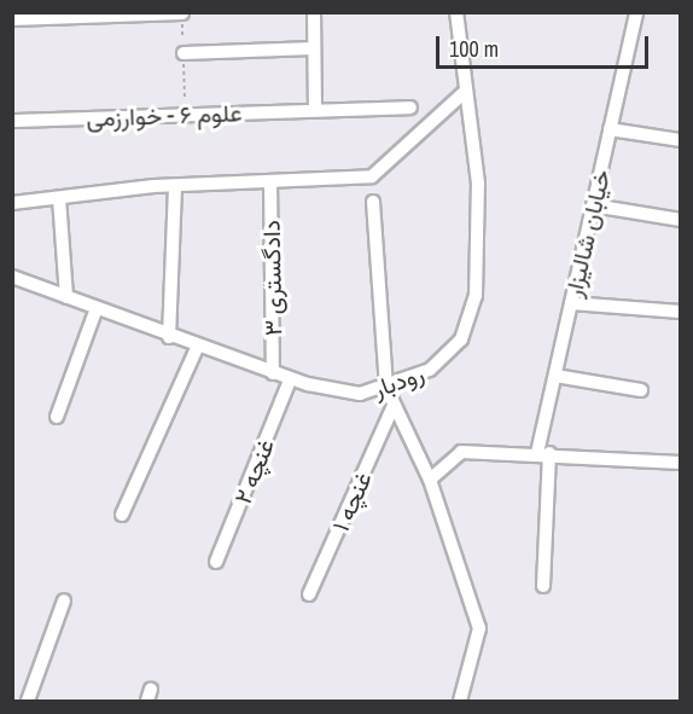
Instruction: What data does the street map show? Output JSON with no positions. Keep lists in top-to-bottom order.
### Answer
{
  "streets": {
    "street": [
      "علوم ۶ - خوارزمی",
      "خیابان شالیزار",
      "دادگستری ۳",
      "رودبار",
      "غنچه ۲",
      "غنچه ۱"
    ]
  },
  "crossings": [
    ["دادگستری ۳", "رودبار"],
    ["رودبار", "غنچه ۲"]
  ],
  "scale_bar": "100 m"
}
